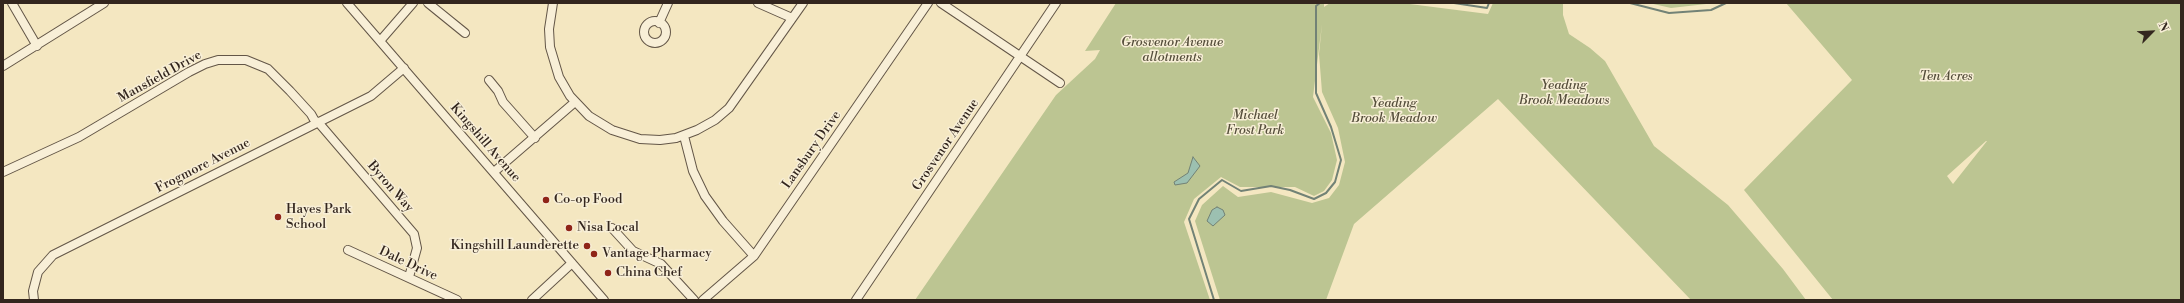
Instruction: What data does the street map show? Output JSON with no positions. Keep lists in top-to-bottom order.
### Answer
{
  "streets": {
    "street": [
      "Mansfield Drive",
      "Kingshill Avenue",
      "Grosvenor Avenue",
      "Lansbury Drive",
      "Frogmore Avenue",
      "Byron Way",
      "Dale Drive"
    ]
  },
  "crossings": [
    ["Mansfield Drive", "Frogmore Avenue"],
    ["Mansfield Drive", "Byron Way"],
    ["Kingshill Avenue", "Frogmore Avenue"],
    ["Frogmore Avenue", "Byron Way"],
    ["Byron Way", "Dale Drive"]
  ],
  "parks": [
    "Grosvenor Avenue allotments",
    "Ten Acres",
    "Yeading Brook Meadows",
    "Yeading Brook Meadow",
    "Michael Frost Park"
  ],
  "places": [
    "Co-op Food",
    "Hayes Park School",
    "Nisa Local",
    "Kingshill Launderette",
    "Vantage Pharmacy",
    "China Chef"
  ],
  "north": "top right"
}
